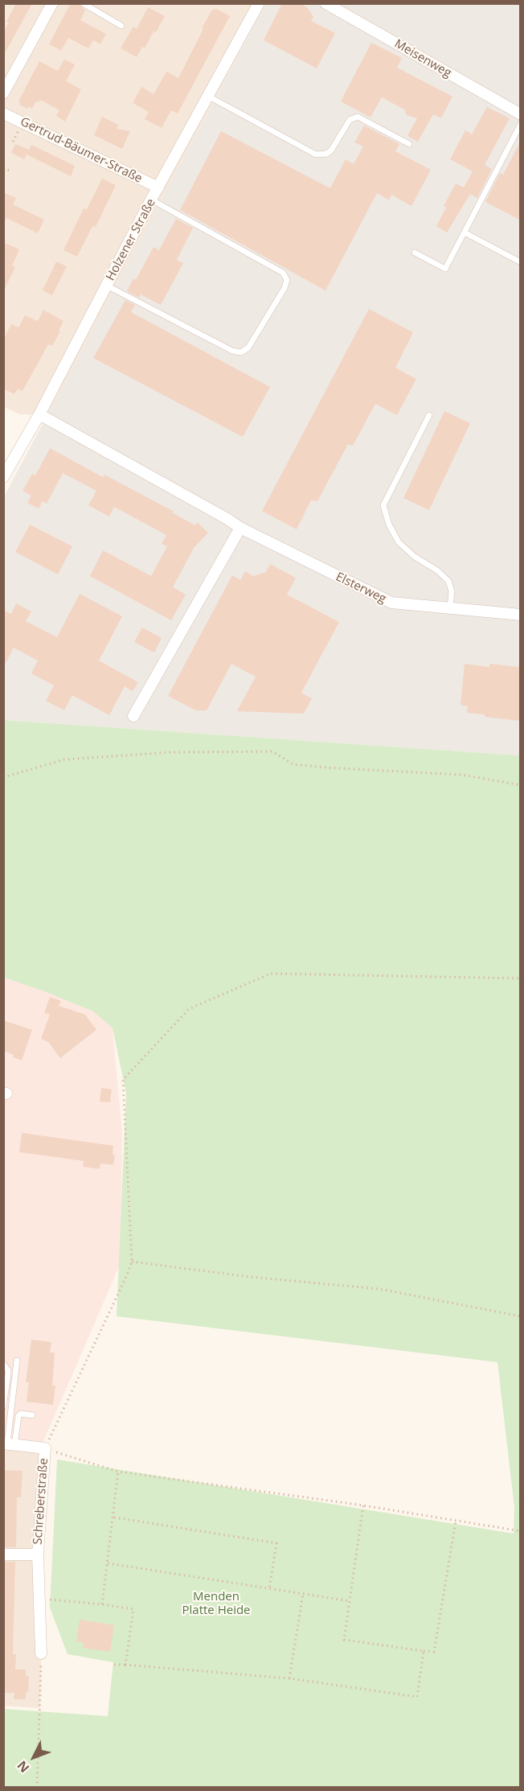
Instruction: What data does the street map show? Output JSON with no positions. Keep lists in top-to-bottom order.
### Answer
{
  "streets": {
    "street": [
      "Meisenweg",
      "Gertrud-Bäumer-Straße",
      "Holzener Straße",
      "Elsterweg",
      "Schreberstraße"
    ]
  },
  "crossings": [
    ["Gertrud-Bäumer-Straße", "Holzener Straße"],
    ["Holzener Straße", "Elsterweg"]
  ],
  "parks": ["Menden Platte Heide"],
  "north": "bottom left"
}
